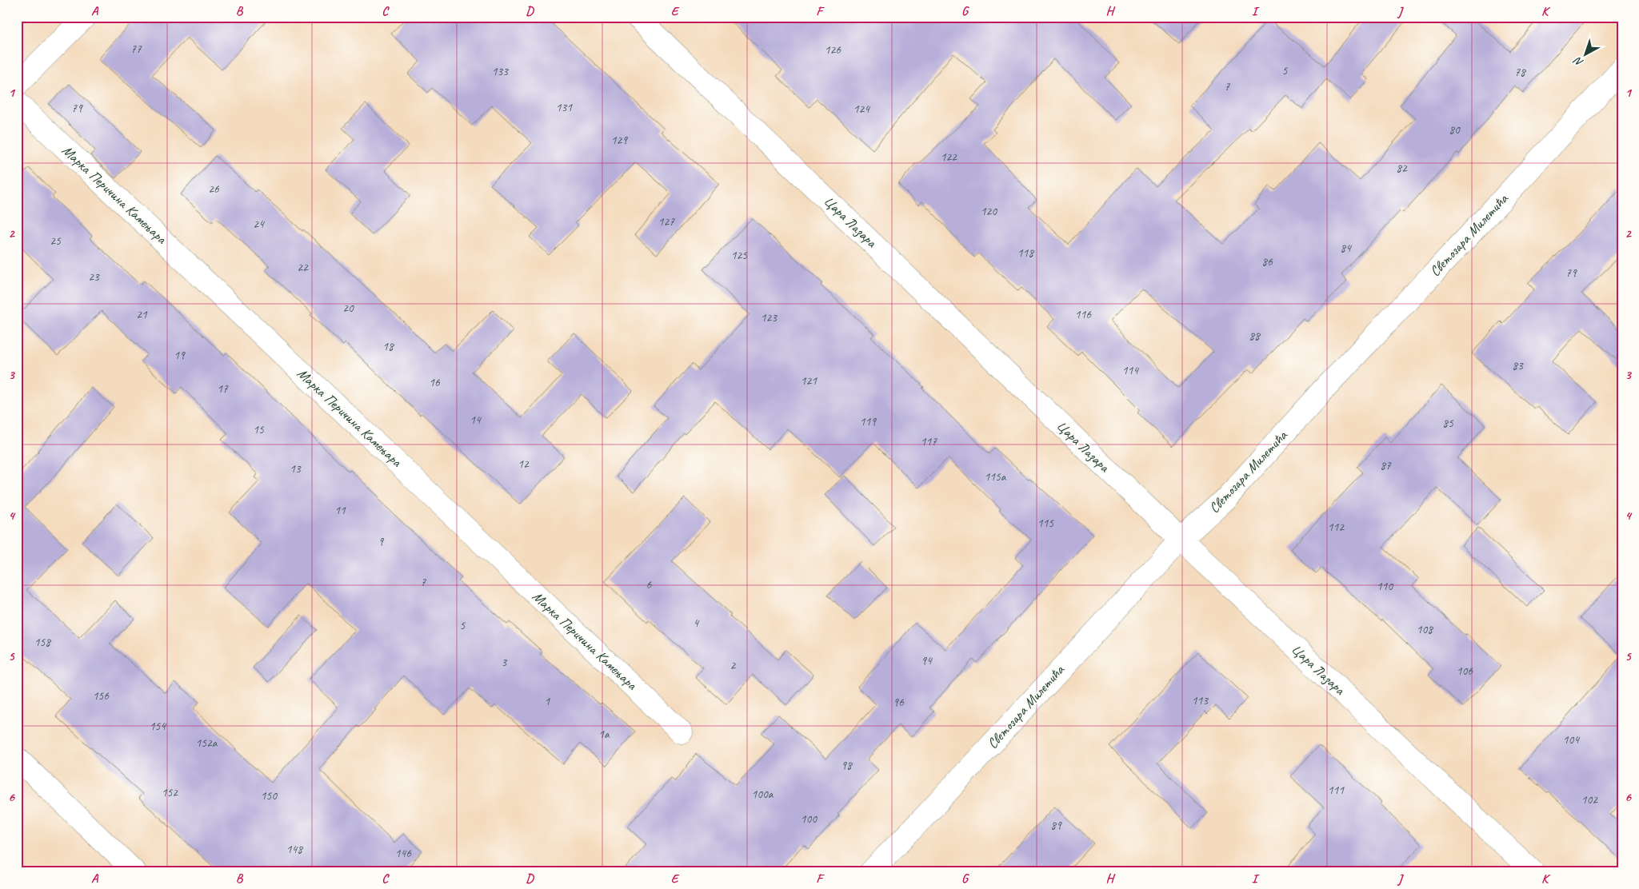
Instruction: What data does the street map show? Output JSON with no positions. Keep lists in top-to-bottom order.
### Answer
{
  "streets": {
    "street": ["Марка Перичина Камењара", "Цара Лазара", "Светозара Милетића"]
  },
  "crossings": [
    ["Цара Лазара", "Светозара Милетића"]
  ],
  "house_numbers": [
    "77",
    "126",
    "5",
    "133",
    "78",
    "7",
    "131",
    "79",
    "124",
    "80",
    "129",
    "122",
    "82",
    "26",
    "120",
    "127",
    "24",
    "25",
    "84",
    "118",
    "125",
    "86",
    "22",
    "79",
    "23",
    "20",
    "21",
    "116",
    "123",
    "88",
    "18",
    "19",
    "83",
    "114",
    "121",
    "16",
    "17",
    "14",
    "119",
    "85",
    "15",
    "117",
    "12",
    "87",
    "13",
    "115a",
    "11",
    "115",
    "112",
    "9",
    "7",
    "6",
    "110",
    "4",
    "5",
    "108",
    "158",
    "94",
    "3",
    "2",
    "106",
    "156",
    "113",
    "1",
    "96",
    "154",
    "1a",
    "104",
    "152a",
    "98",
    "111",
    "152",
    "100a",
    "150",
    "102",
    "100",
    "89",
    "148",
    "146"
  ],
  "north": "bottom left",
  "grid": {
    "columns": [
      "A",
      "B",
      "C",
      "D",
      "E",
      "F",
      "G",
      "H",
      "I",
      "J",
      "K"
    ],
    "rows": [
      "1",
      "2",
      "3",
      "4",
      "5",
      "6"
    ]
  }
}
